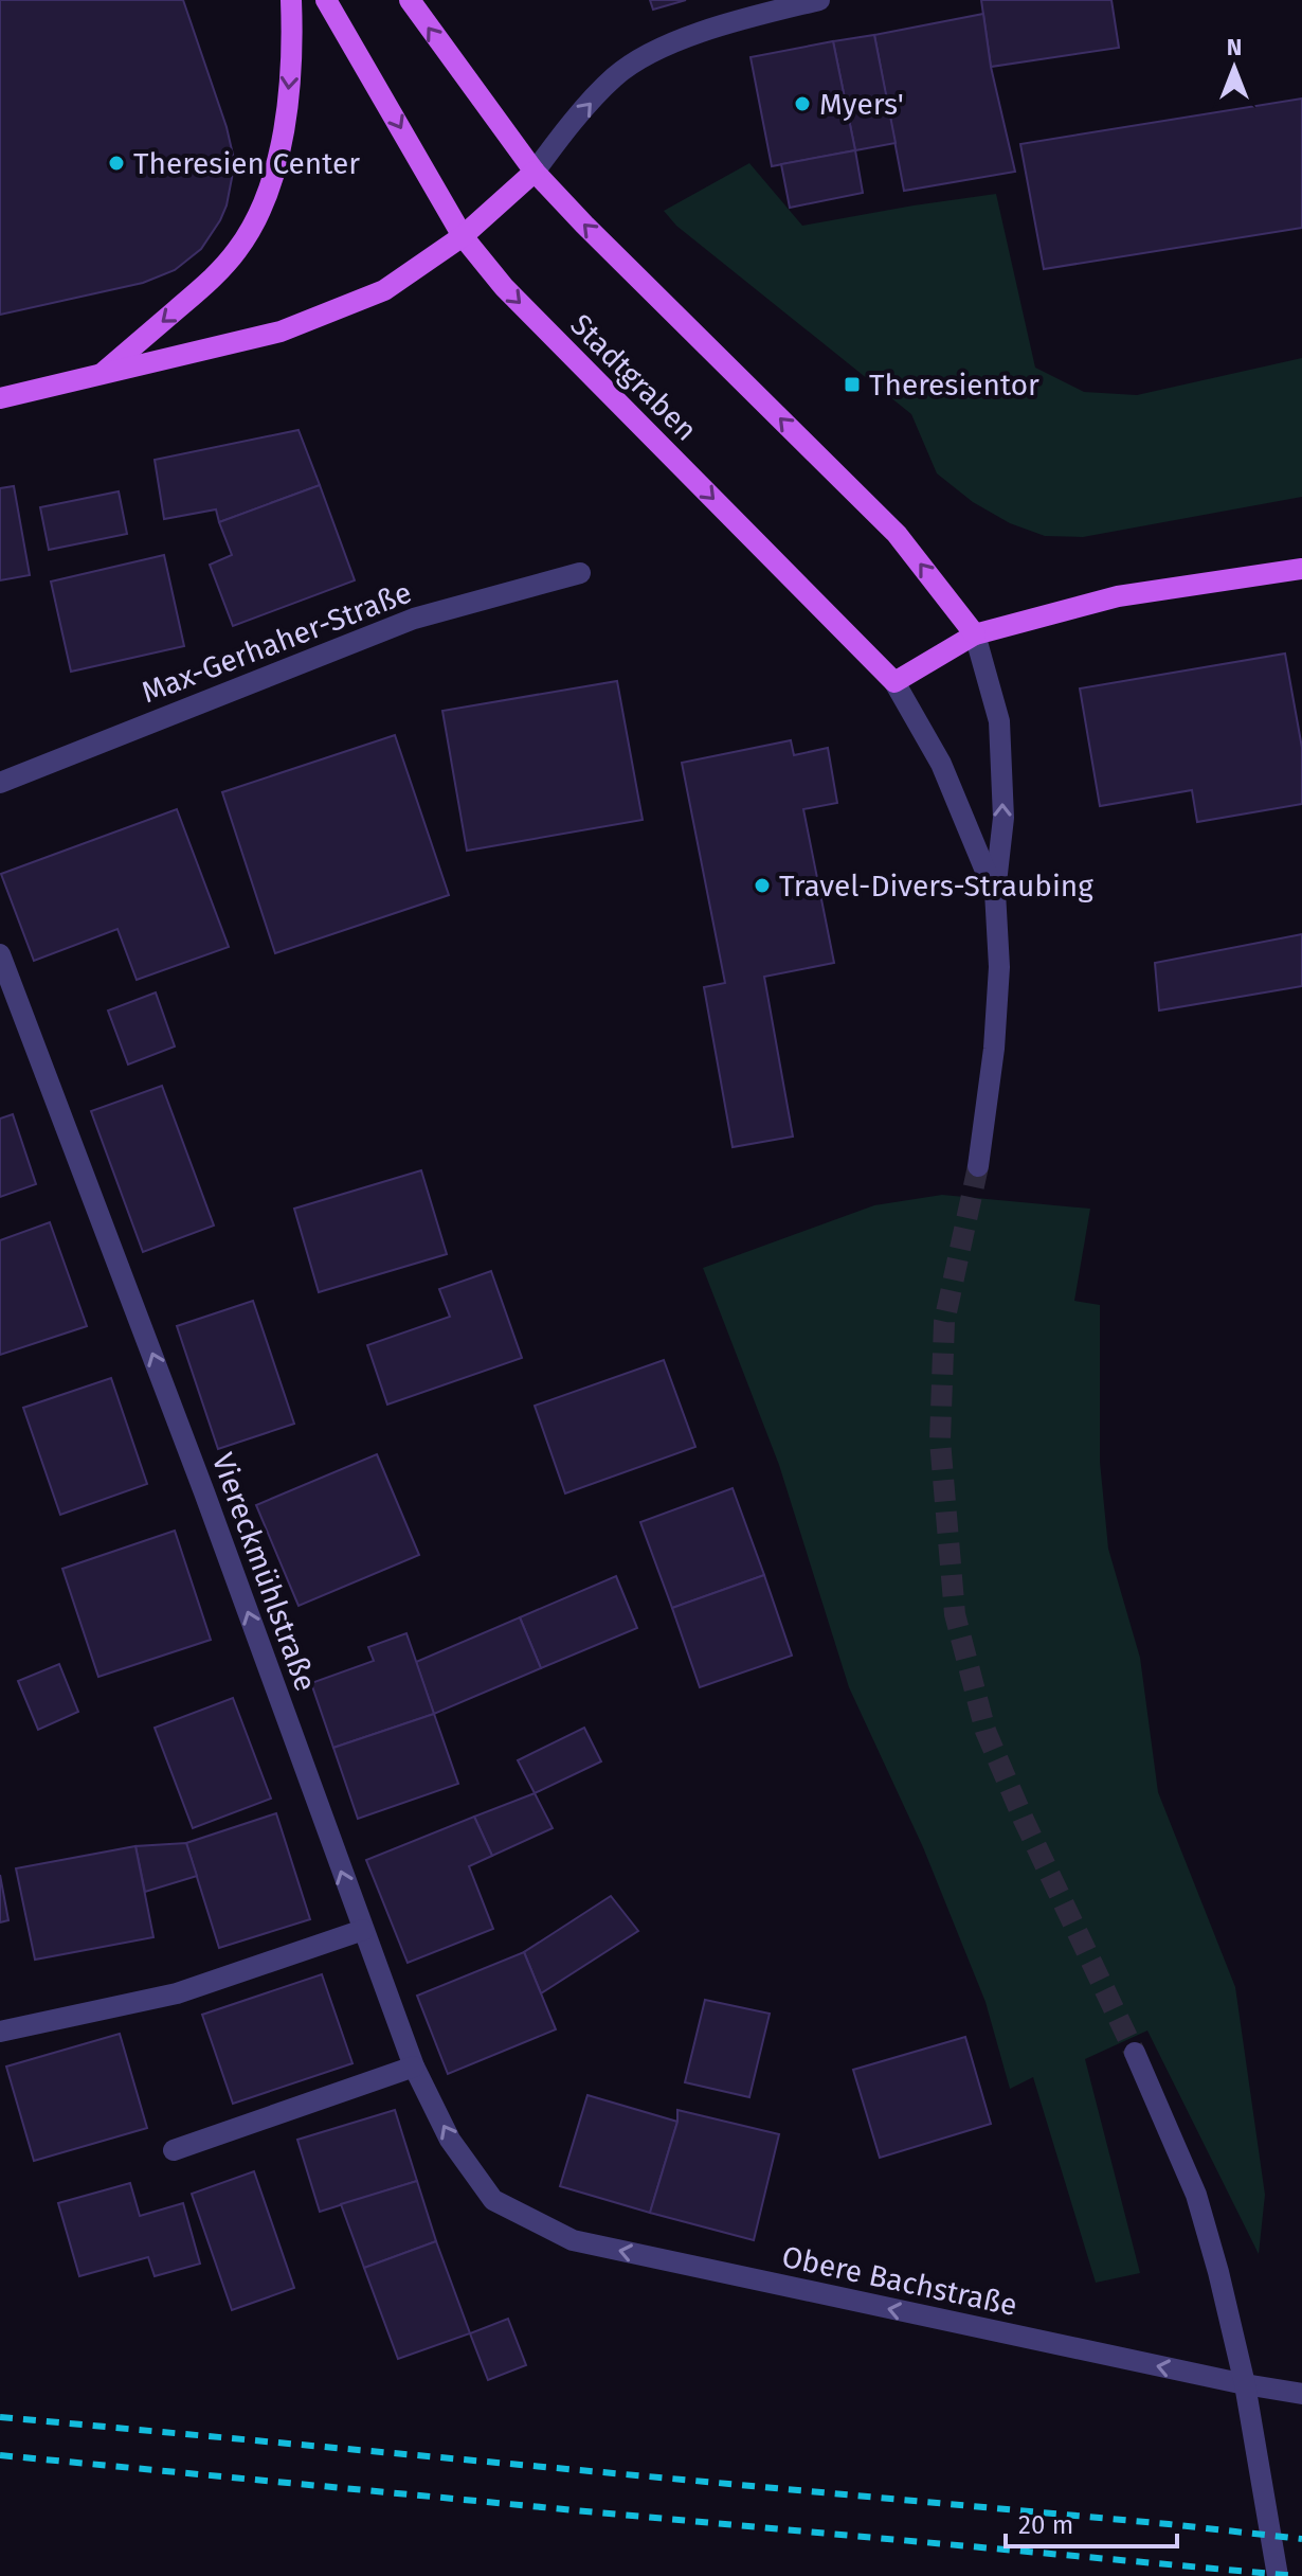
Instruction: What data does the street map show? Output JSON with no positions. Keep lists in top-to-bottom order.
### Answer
{
  "streets": {
    "main road": ["Stadtgraben"],
    "street": ["Max-Gerhaher-Straße", "Viereckmühlstraße", "Obere Bachstraße"]
  },
  "crossings": [
    ["Viereckmühlstraße", "Obere Bachstraße"]
  ],
  "one_way": ["Viereckmühlstraße", "Obere Bachstraße"],
  "places": {
    "other": ["Myers'", "Theresien Center", "Travel-Divers-Straubing"],
    "transit": ["Theresientor"]
  },
  "scale_bar": "20 m",
  "north": "top"
}
